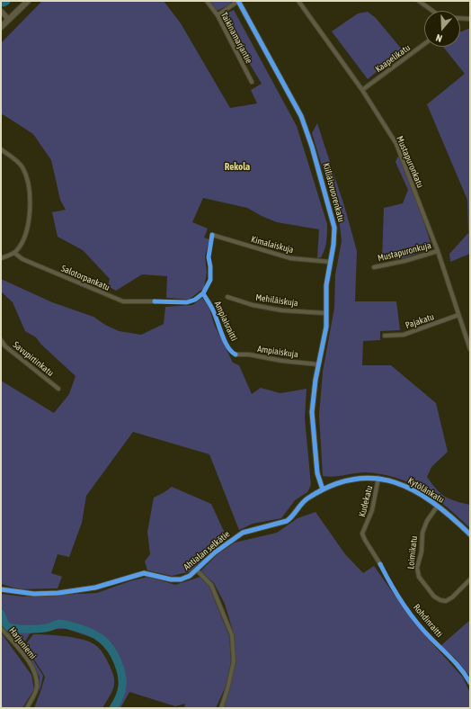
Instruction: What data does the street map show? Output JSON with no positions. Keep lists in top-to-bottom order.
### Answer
{
  "streets": {
    "street": [
      "Taikinamarjantie",
      "Kaapelikatu",
      "Mustapuronkatu",
      "Kiiliäisvuorenkatu",
      "Kimalaiskuja",
      "Mustapuronkuja",
      "Salotorpankatu",
      "Mehiläiskuja",
      "Pajakatu",
      "Ampiaiskuja",
      "Savupirtinkatu",
      "Kytölänkatu",
      "Kudekatu",
      "Ahtialan selkätie",
      "Loimikatu",
      "Harjuniemi"
    ],
    "cycle path": ["Ampiaisraitti", "Rohdinraitti"]
  },
  "crossings": [
    ["Kaapelikatu", "Mustapuronkatu"],
    ["Mustapuronkatu", "Mustapuronkuja"],
    ["Mustapuronkatu", "Pajakatu"],
    ["Kiiliäisvuorenkatu", "Kimalaiskuja"],
    ["Kiiliäisvuorenkatu", "Mehiläiskuja"],
    ["Kiiliäisvuorenkatu", "Ampiaiskuja"],
    ["Kiiliäisvuorenkatu", "Kytölänkatu"],
    ["Kytölänkatu", "Kudekatu"],
    ["Kytölänkatu", "Ahtialan selkätie"],
    ["Kytölänkatu", "Loimikatu"]
  ],
  "districts": ["Rekola"],
  "north": "bottom"
}
